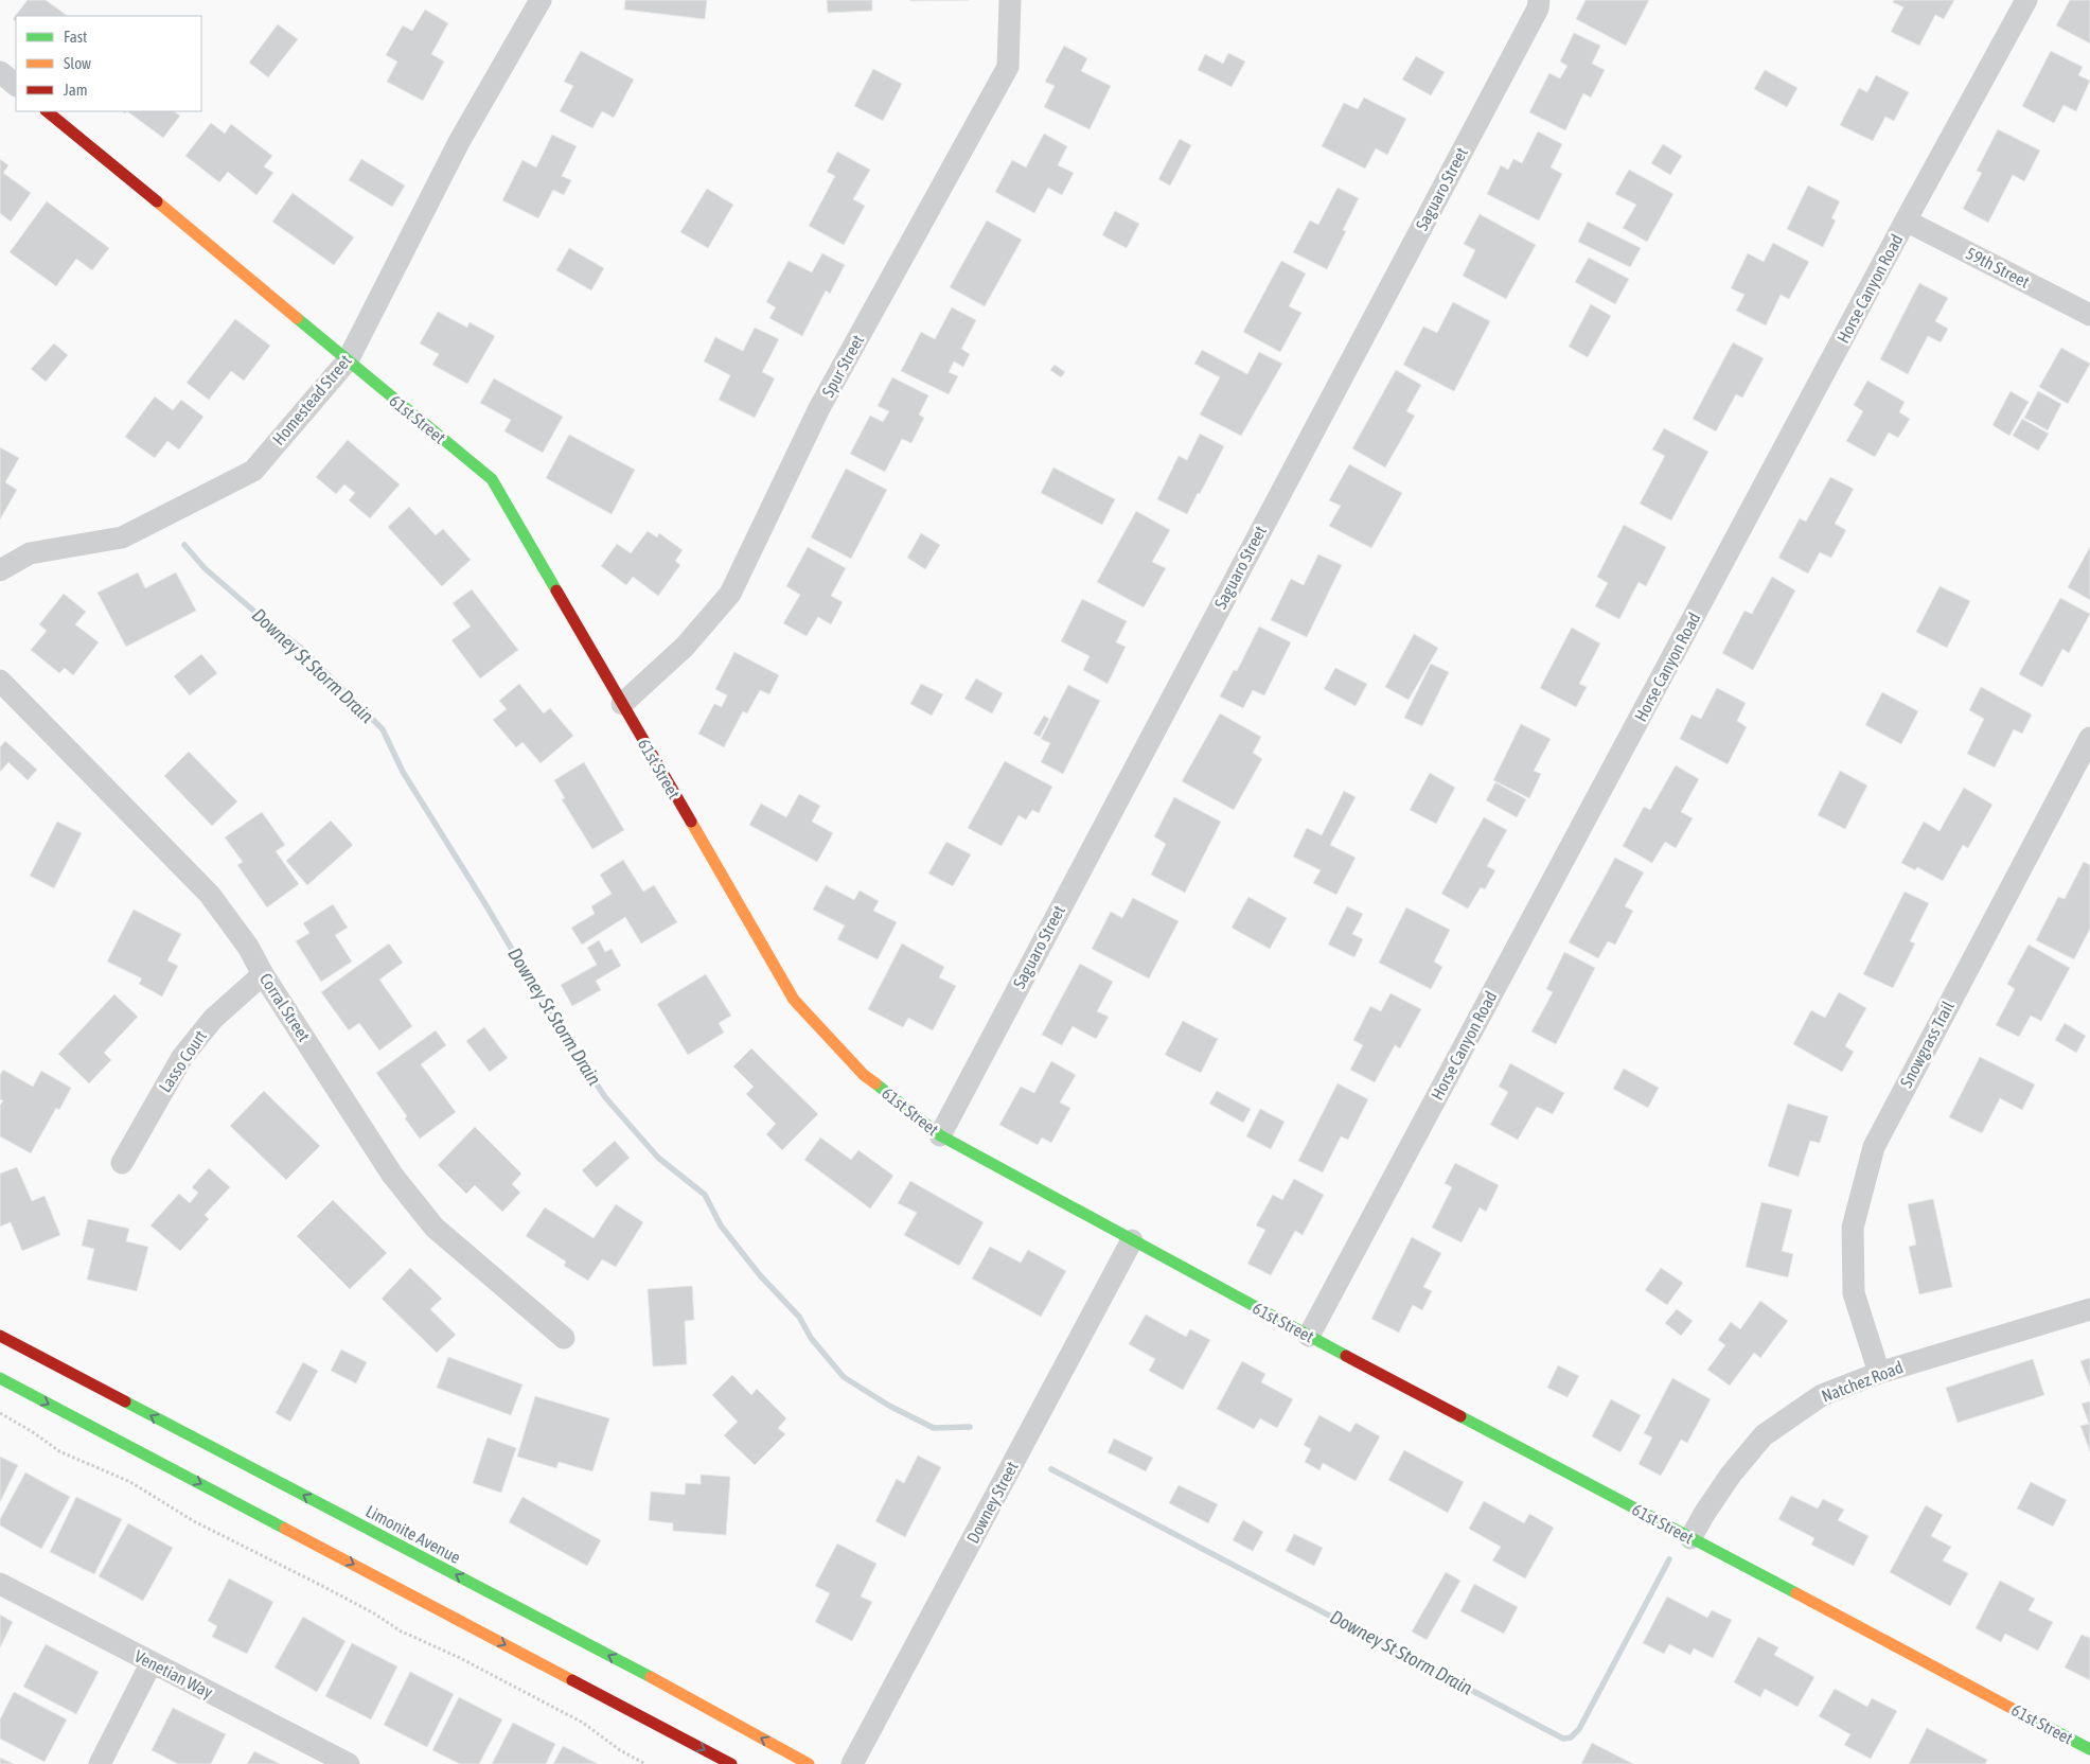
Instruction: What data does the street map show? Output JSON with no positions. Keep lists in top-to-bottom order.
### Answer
{
  "streets": {
    "street": [
      "Saguaro Street",
      "59th Street",
      "Horse Canyon Road",
      "Spur Street",
      "Homestead Street",
      "61st Street",
      "Corral Street",
      "Snowgrass Trail",
      "Lasso Court",
      "Natchez Road",
      "Downey Street",
      "Limonite Avenue",
      "Venetian Way"
    ]
  },
  "crossings": [
    ["Saguaro Street", "61st Street"],
    ["59th Street", "Horse Canyon Road"],
    ["Horse Canyon Road", "61st Street"],
    ["Spur Street", "61st Street"],
    ["Homestead Street", "61st Street"],
    ["61st Street", "Natchez Road"],
    ["61st Street", "Downey Street"],
    ["Corral Street", "Lasso Court"],
    ["Snowgrass Trail", "Natchez Road"]
  ],
  "water": ["Downey St Storm Drain"],
  "legend": ["Fast", "Slow", "Jam"]
}
